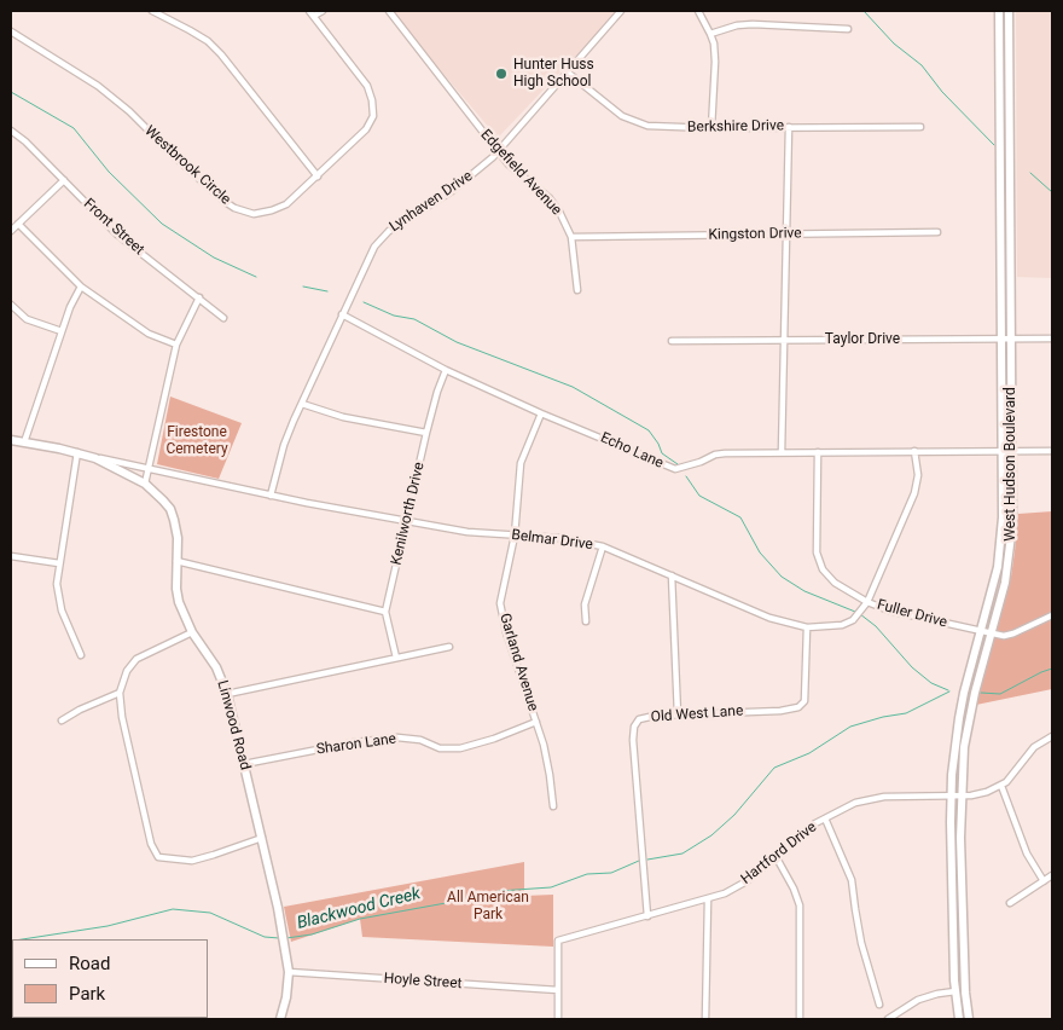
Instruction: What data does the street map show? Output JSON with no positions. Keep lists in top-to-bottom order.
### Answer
{
  "streets": {
    "main road": ["West Hudson Boulevard", "Linwood Road"],
    "street": [
      "Berkshire Drive",
      "Westbrook Circle",
      "Edgefield Avenue",
      "Lynhaven Drive",
      "Front Street",
      "Kingston Drive",
      "Taylor Drive",
      "Echo Lane",
      "Kenilworth Drive",
      "Belmar Drive",
      "Fuller Drive",
      "Garland Avenue",
      "Old West Lane",
      "Sharon Lane",
      "Hartford Drive",
      "Hoyle Street"
    ]
  },
  "crossings": [
    ["Berkshire Drive", "Lynhaven Drive"],
    ["Edgefield Avenue", "Lynhaven Drive"],
    ["Edgefield Avenue", "Kingston Drive"],
    ["Lynhaven Drive", "Echo Lane"],
    ["Lynhaven Drive", "Belmar Drive"],
    ["Taylor Drive", "West Hudson Boulevard"],
    ["Echo Lane", "West Hudson Boulevard"],
    ["Echo Lane", "Kenilworth Drive"],
    ["Echo Lane", "Belmar Drive"],
    ["Echo Lane", "Fuller Drive"],
    ["Echo Lane", "Garland Avenue"],
    ["West Hudson Boulevard", "Fuller Drive"],
    ["West Hudson Boulevard", "Hartford Drive"],
    ["Kenilworth Drive", "Belmar Drive"],
    ["Belmar Drive", "Fuller Drive"],
    ["Belmar Drive", "Garland Avenue"],
    ["Belmar Drive", "Old West Lane"],
    ["Belmar Drive", "Linwood Road"],
    ["Garland Avenue", "Sharon Lane"],
    ["Old West Lane", "Hartford Drive"],
    ["Linwood Road", "Sharon Lane"],
    ["Linwood Road", "Hoyle Street"],
    ["Hartford Drive", "Hoyle Street"]
  ],
  "water": ["Blackwood Creek"],
  "parks": ["Firestone Cemetery", "All American Park"],
  "places": ["Hunter Huss High School"],
  "legend": ["Road", "Park"]
}
